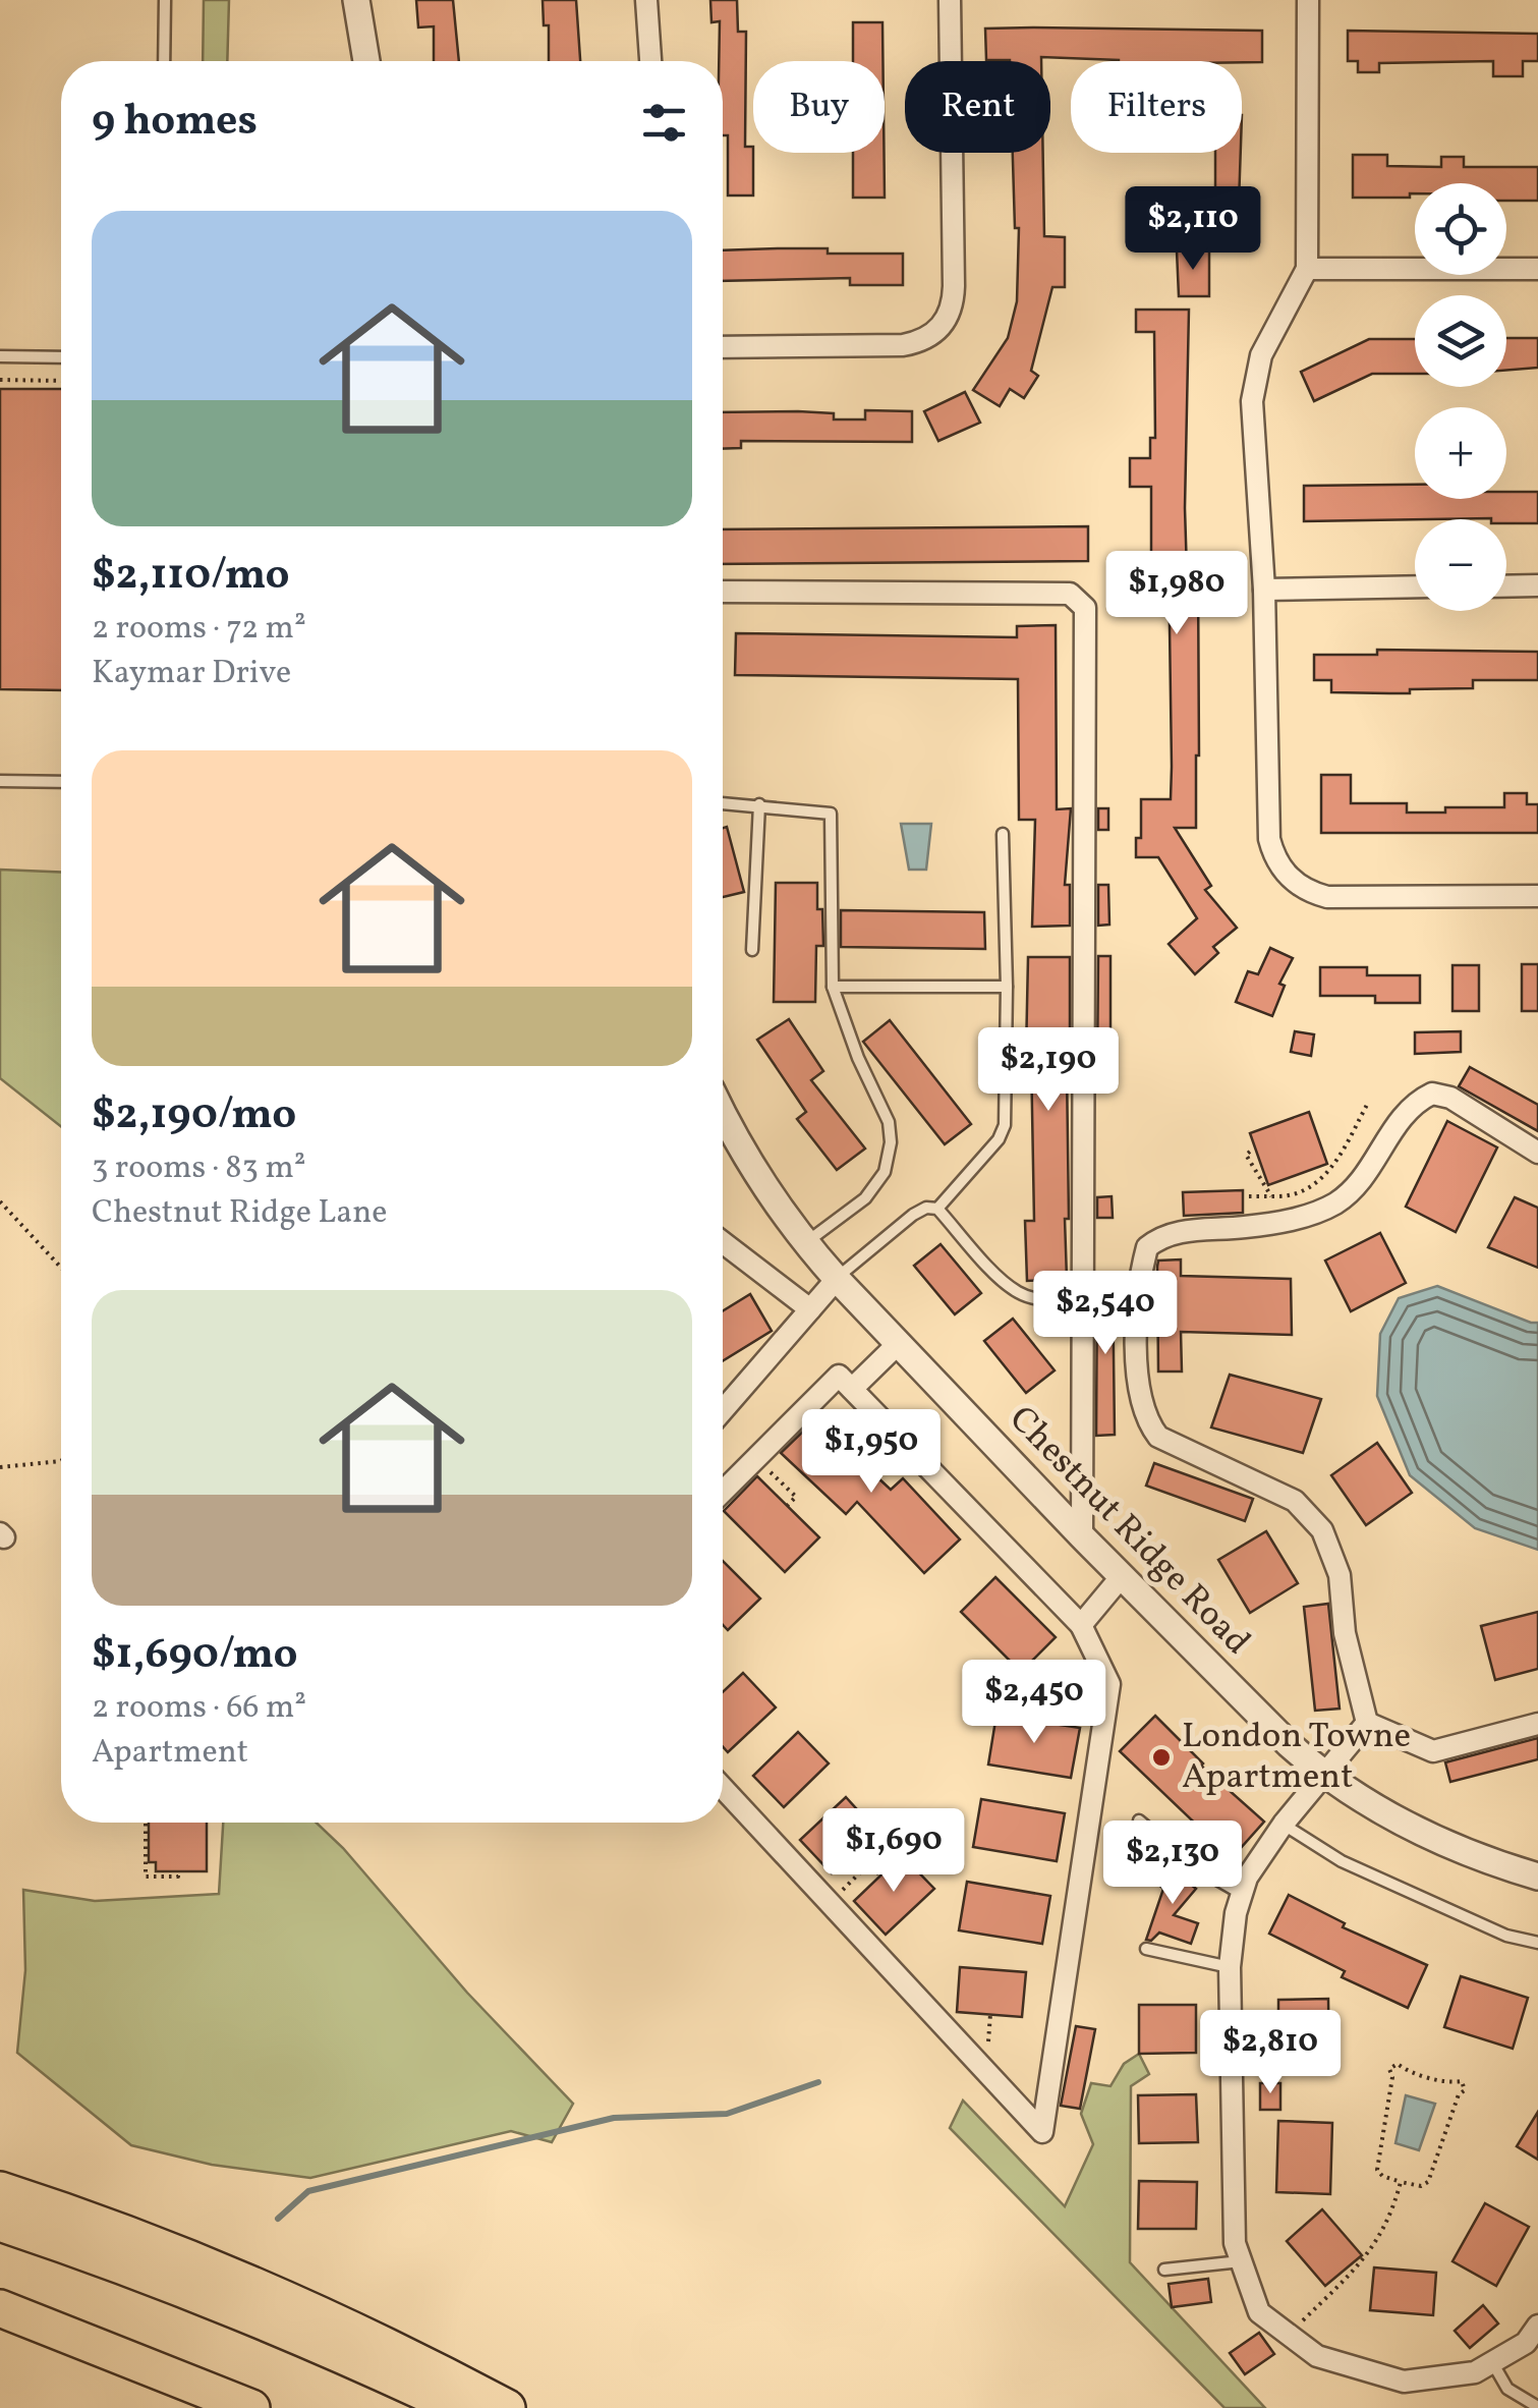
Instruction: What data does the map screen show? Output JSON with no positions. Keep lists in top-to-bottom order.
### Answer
{
  "streets": {
    "street": ["Chestnut Ridge Road"]
  },
  "places": ["London Towne Apartment"],
  "page": {
    "chip": ["Buy", "Rent", "Filters"],
    "heading": "9 homes",
    "map_buttons": ["+", "−"],
    "list": [
      {
        "name": "$2,110/mo",
        "note": "2 rooms · 72 m² · Kaymar Drive"
      },
      {
        "name": "$2,190/mo",
        "note": "3 rooms · 83 m² · Chestnut Ridge Lane"
      },
      {
        "name": "$1,690/mo",
        "note": "2 rooms · 66 m² · Apartment"
      }
    ],
    "price": [
      "$2,110",
      "$1,980",
      "$2,190",
      "$2,540",
      "$1,950",
      "$2,450",
      "$1,690",
      "$2,130",
      "$2,810"
    ]
  }
}
